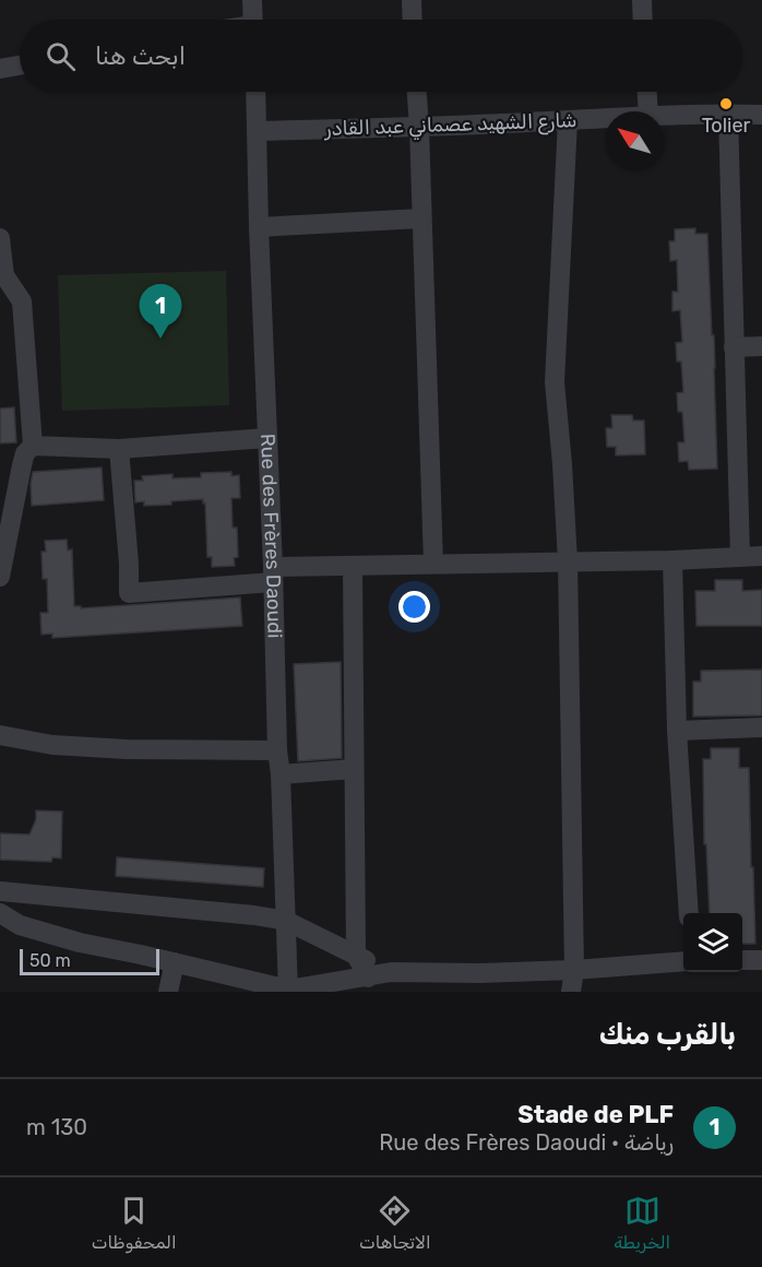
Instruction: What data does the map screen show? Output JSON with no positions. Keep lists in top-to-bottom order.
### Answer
{
  "streets": {
    "street": ["شارع الشهيد عصماني عبد القادر", "Rue des Frères Daoudi"]
  },
  "crossings": [
    ["شارع الشهيد عصماني عبد القادر", "Rue des Frères Daoudi"]
  ],
  "places": ["Tolier"],
  "scale_bar": "50 m",
  "north": "top left",
  "page": {
    "search": "ابحث هنا",
    "pins": "1",
    "scale": "50 m",
    "heading": "بالقرب منك",
    "list": [
      {
        "mark": "1",
        "name": "Stade de PLF",
        "note": "رياضة · Rue des Frères Daoudi",
        "value": "130 m"
      }
    ],
    "nav": ["الخريطة", "الاتجاهات", "المحفوظات"]
  }
}
